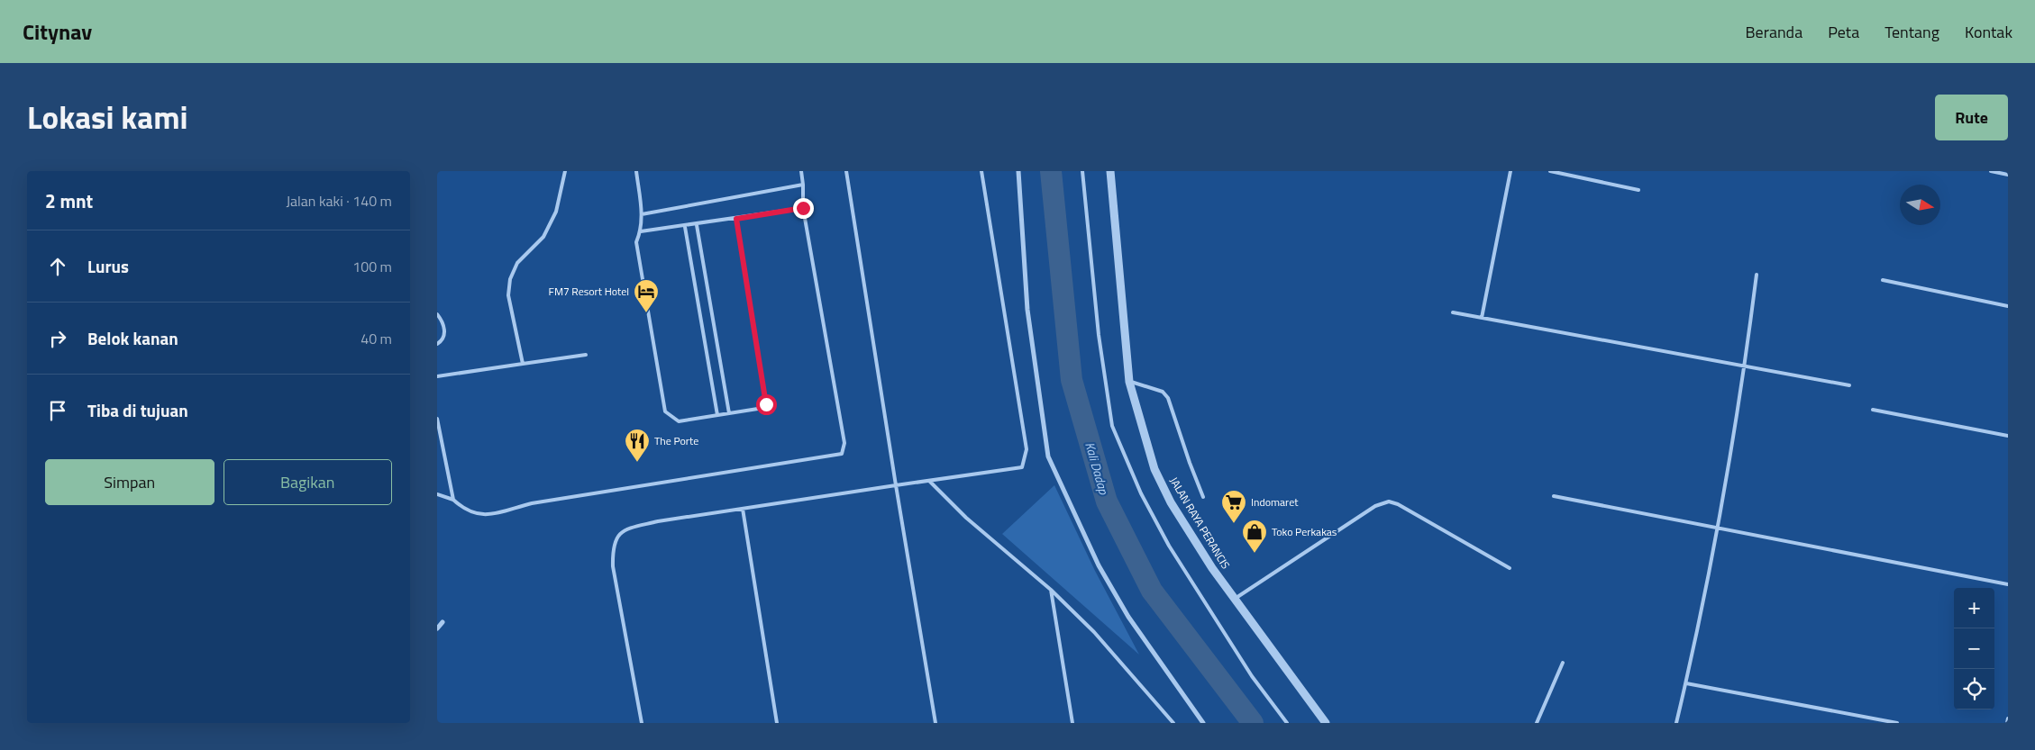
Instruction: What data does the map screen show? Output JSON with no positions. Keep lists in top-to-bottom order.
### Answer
{
  "streets": {
    "street": ["JALAN RAYA PERANCIS"]
  },
  "water": ["Kali Dadap"],
  "places": {
    "hotel": ["FM7 Resort Hotel"],
    "restaurant": ["The Porte"],
    "supermarket": ["Indomaret"],
    "shop": ["Toko Perkakas"]
  },
  "north": "right",
  "page": {
    "header": "Citynav",
    "nav": [
      "Beranda",
      "Peta",
      "Tentang",
      "Kontak"
    ],
    "title": "Lokasi kami",
    "buttons": [
      "Rute",
      ["Simpan", "Bagikan"]
    ],
    "heading": ["2 mnt", "Jalan kaki · 140 m"],
    "list": [
      ["Lurus", "100 m"],
      ["Belok kanan", "40 m"],
      "Tiba di tujuan"
    ],
    "map_buttons": ["+", "−"]
  }
}
